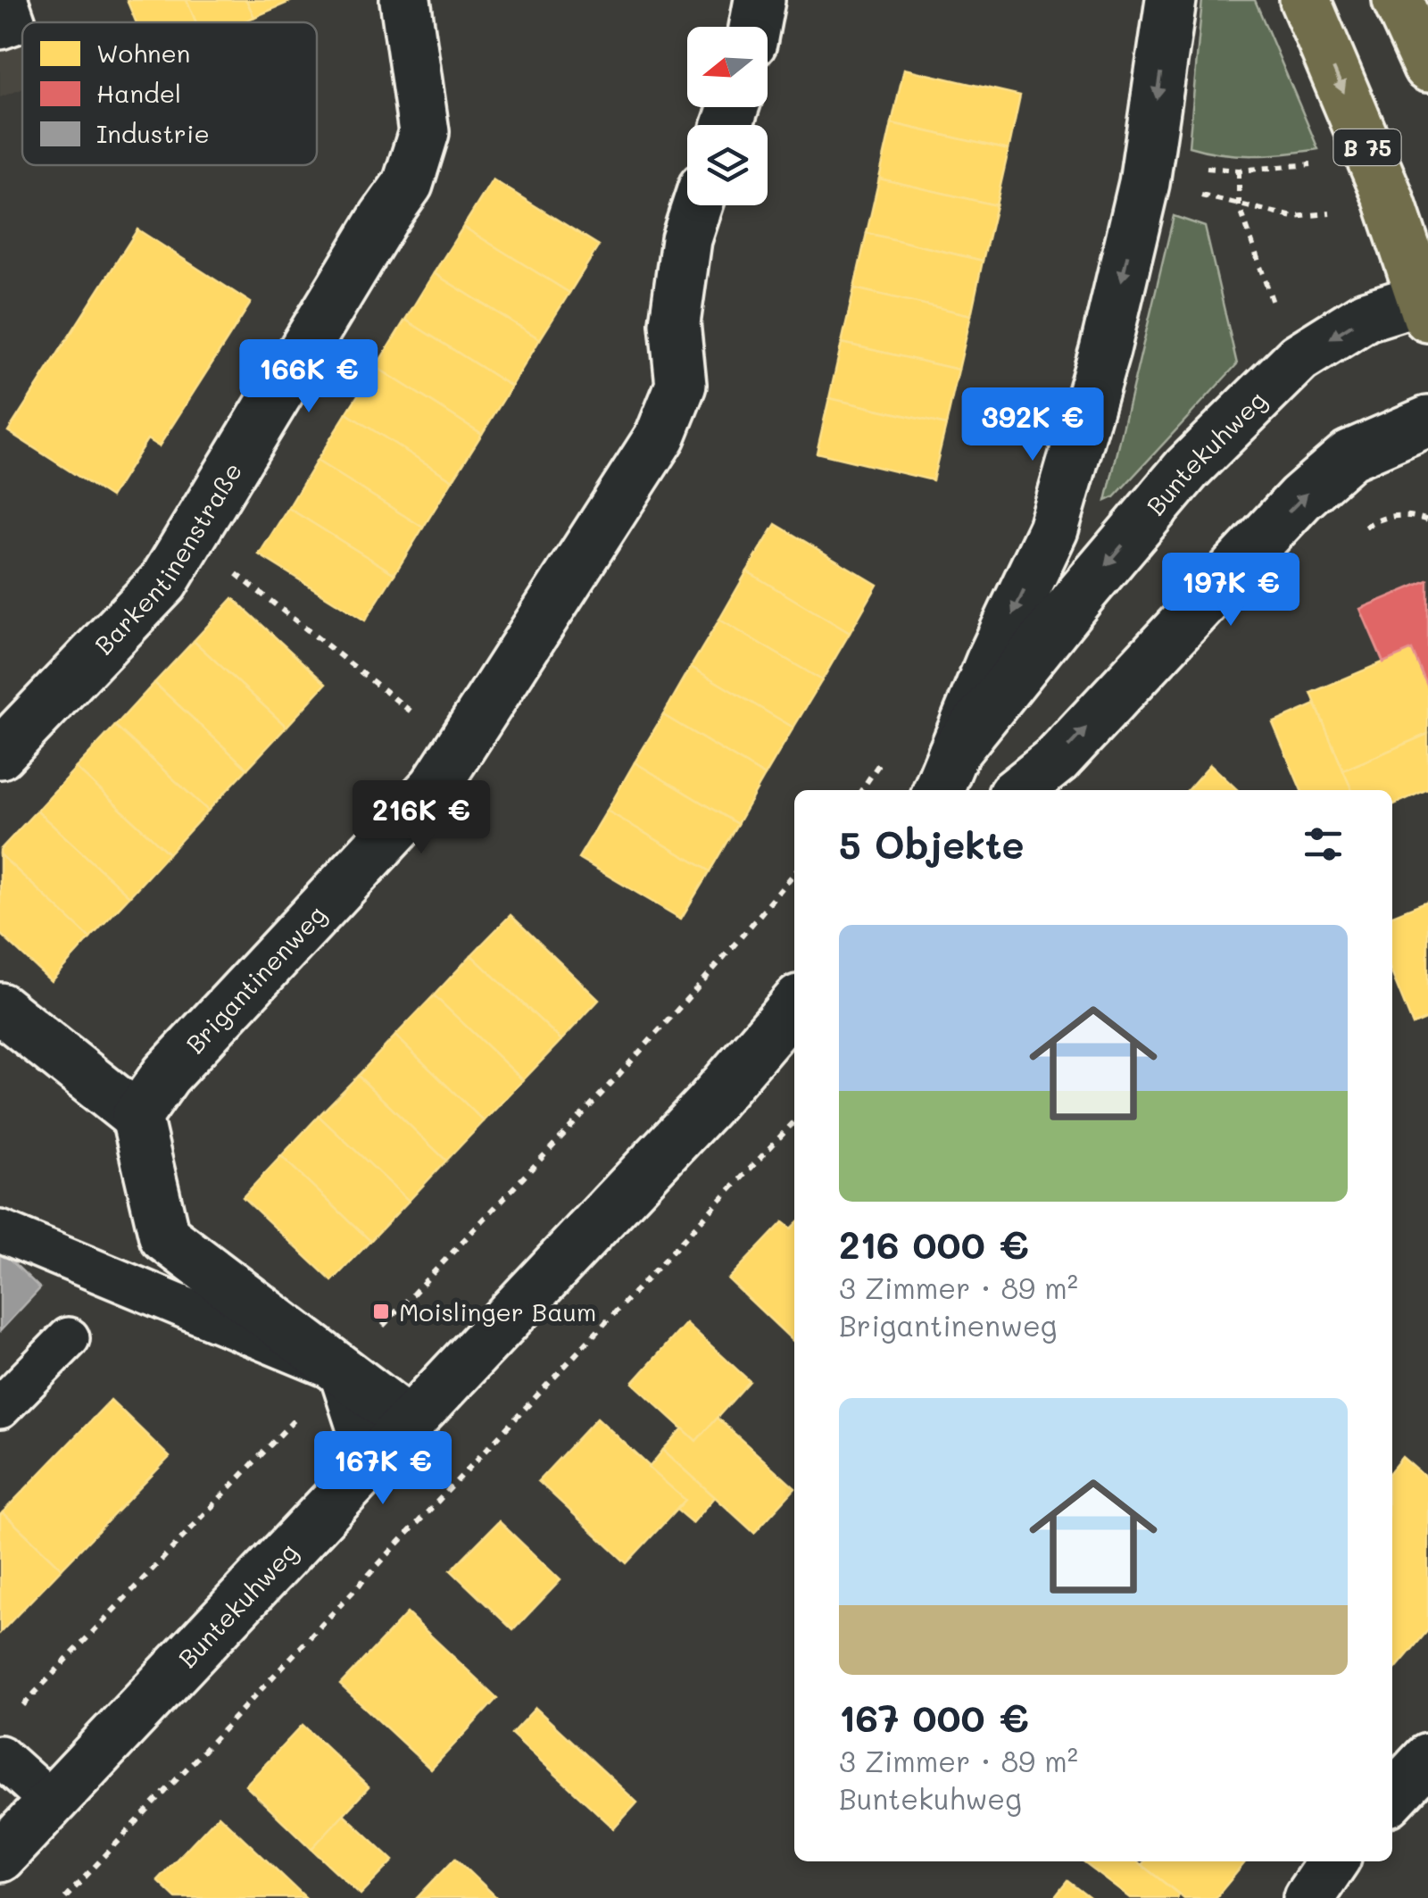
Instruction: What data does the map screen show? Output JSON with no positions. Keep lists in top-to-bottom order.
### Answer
{
  "streets": {
    "main road": [
      "B 75",
      "Buntekuhweg",
      "Barkentinenstraße",
      "Brigantinenweg"
    ]
  },
  "crossings": [
    ["B 75", "Buntekuhweg"]
  ],
  "places": {
    "transit": ["Moislinger Baum"]
  },
  "legend": ["Wohnen", "Handel", "Industrie"],
  "north": "left",
  "page": {
    "price": [
      "166K €",
      "392K €",
      "197K €",
      "216K €",
      "167K €"
    ],
    "heading": "5 Objekte",
    "list": [
      {
        "name": "216 000 €",
        "note": "3 Zimmer · 89 m² · Brigantinenweg"
      },
      {
        "name": "167 000 €",
        "note": "3 Zimmer · 89 m² · Buntekuhweg"
      }
    ]
  }
}
